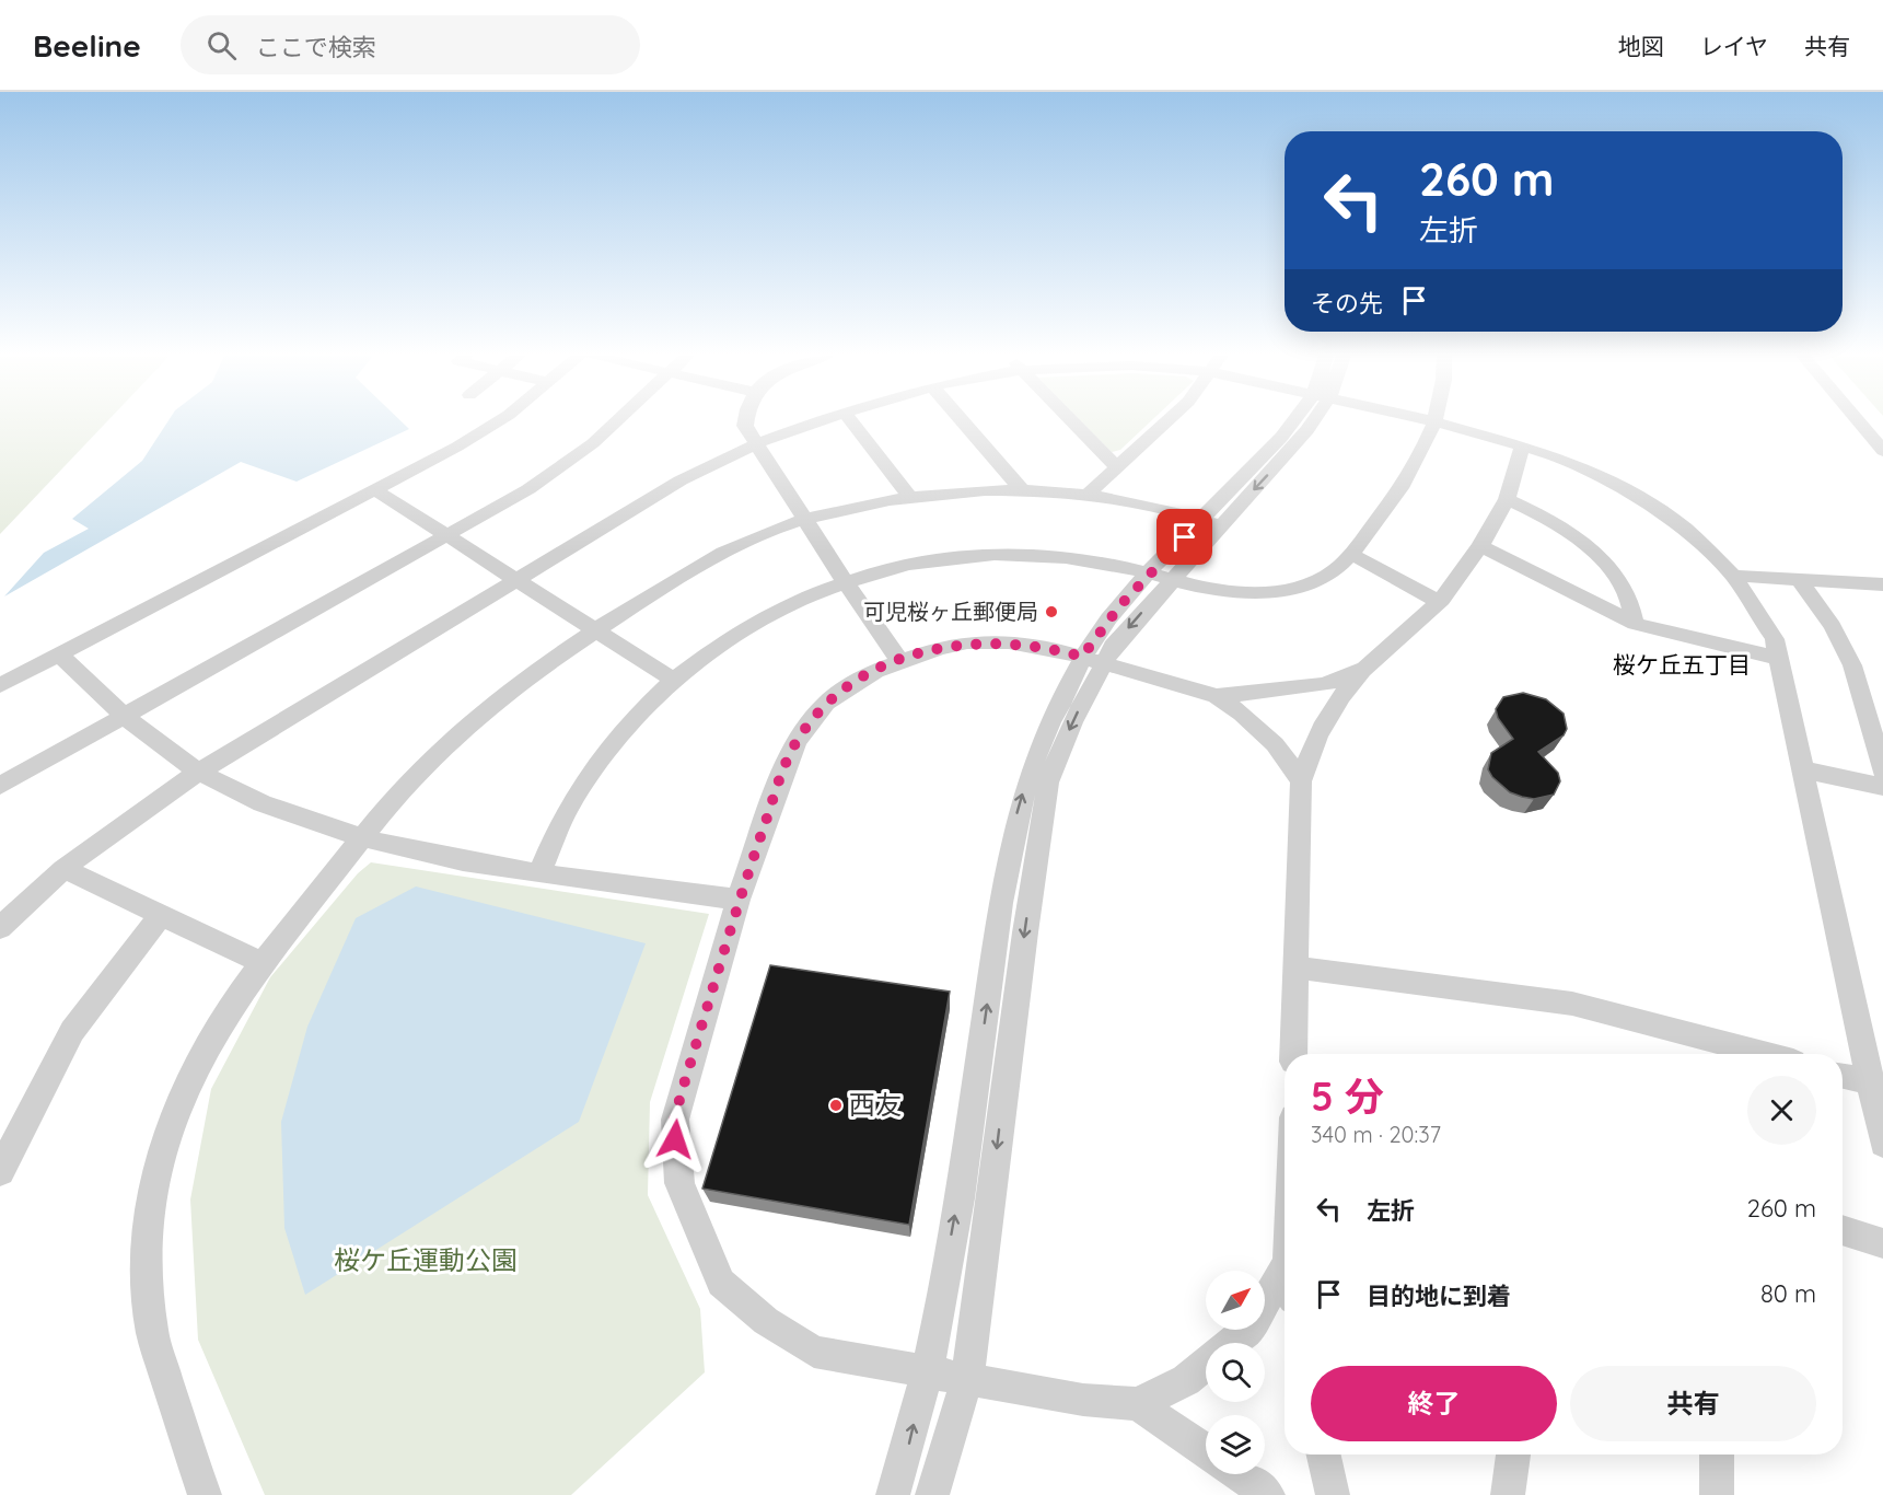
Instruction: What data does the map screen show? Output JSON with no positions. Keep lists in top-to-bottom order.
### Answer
{
  "districts": ["桜ケ丘五丁目"],
  "parks": ["桜ケ丘運動公園"],
  "places": ["可児桜ヶ丘郵便局", "西友"],
  "north": "top right",
  "page": {
    "header": "Beeline",
    "search": "ここで検索",
    "nav": ["地図", "レイヤ", "共有"],
    "turn": ["260 m", "左折"],
    "then": "その先",
    "heading": ["5 分", "340 m · 20:37"],
    "list": [
      {
        "name": "左折",
        "value": "260 m"
      },
      {
        "name": "目的地に到着",
        "value": "80 m"
      }
    ],
    "buttons": ["終了", "共有"]
  }
}
